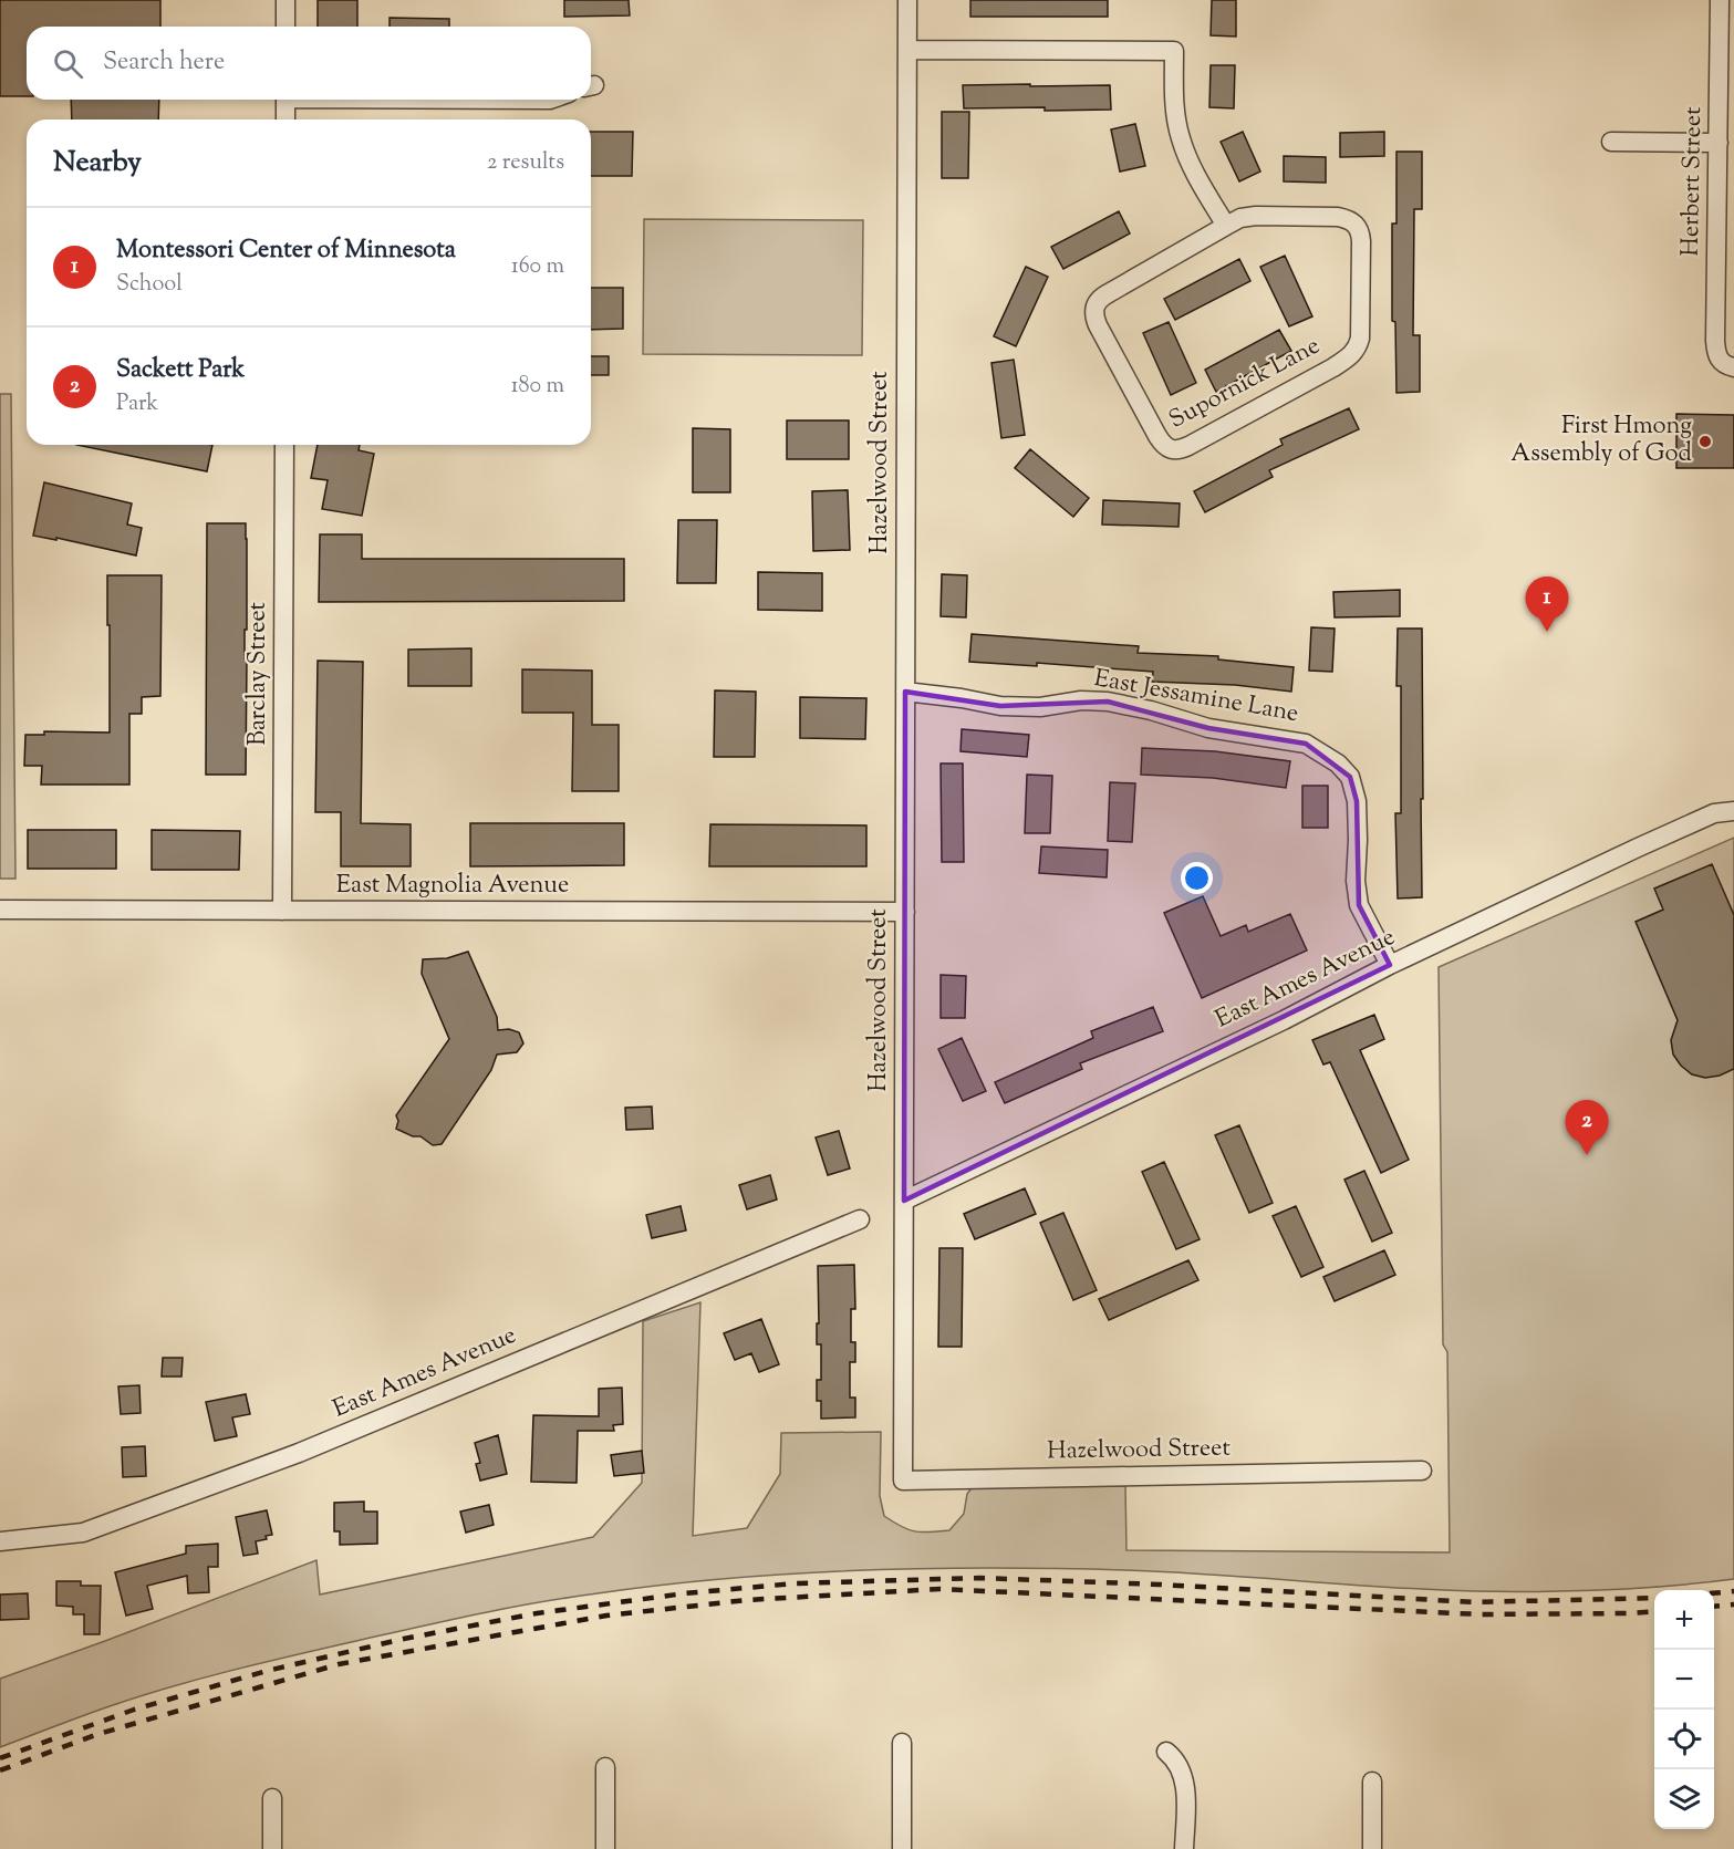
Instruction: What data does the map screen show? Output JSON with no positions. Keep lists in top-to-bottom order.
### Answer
{
  "streets": {
    "street": [
      "Herbert Street",
      "Supornick Lane",
      "Hazelwood Street",
      "Barclay Street",
      "East Jessamine Lane",
      "East Magnolia Avenue",
      "East Ames Avenue"
    ]
  },
  "crossings": [
    ["Hazelwood Street", "East Jessamine Lane"],
    ["Hazelwood Street", "East Magnolia Avenue"],
    ["Hazelwood Street", "East Ames Avenue"],
    ["Barclay Street", "East Magnolia Avenue"],
    ["East Jessamine Lane", "East Ames Avenue"]
  ],
  "places": ["First Hmong Assembly of God"],
  "page": {
    "search": "Search here",
    "heading": ["Nearby", "2 results"],
    "list": [
      {
        "mark": "1",
        "name": "Montessori Center of Minnesota",
        "note": "School",
        "value": "160 m"
      },
      {
        "mark": "2",
        "name": "Sackett Park",
        "note": "Park",
        "value": "180 m"
      }
    ],
    "pins": ["1", "2"],
    "map_buttons": ["+", "−"]
  }
}
